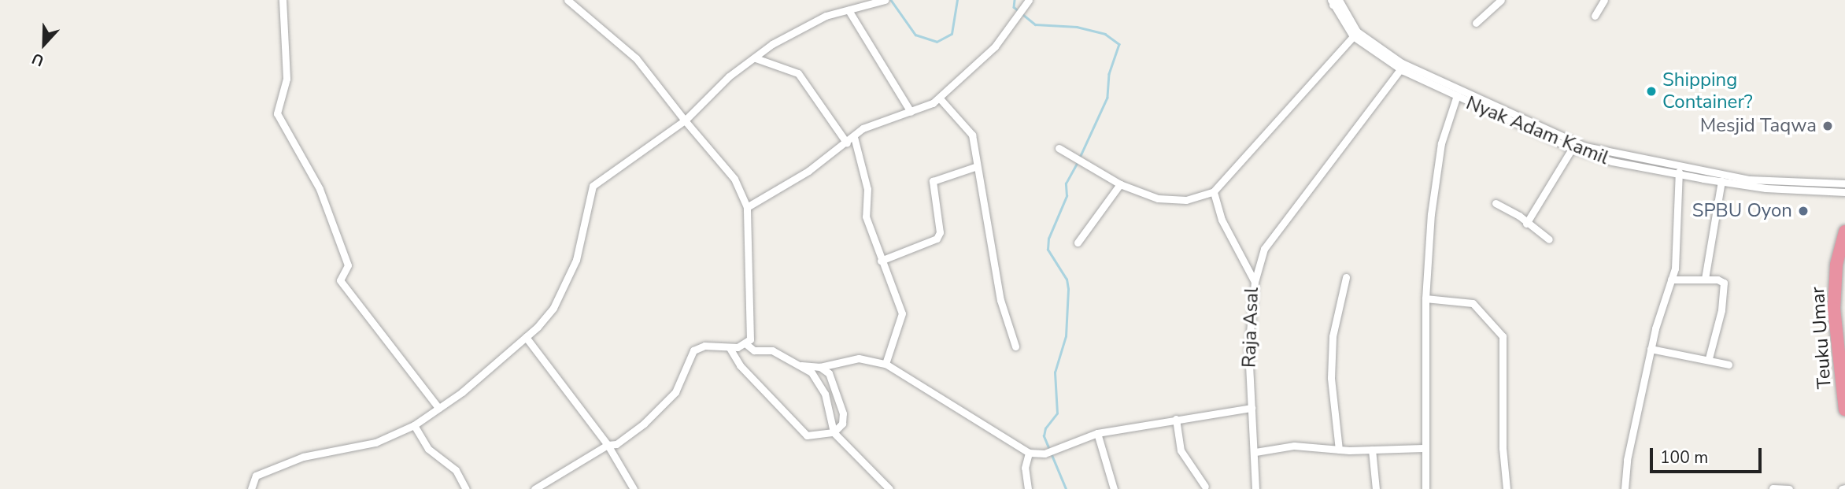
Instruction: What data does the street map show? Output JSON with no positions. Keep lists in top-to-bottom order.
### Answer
{
  "streets": {
    "highway": ["Teuku Umar"],
    "street": ["Nyak Adam Kamil", "Raja Asal"]
  },
  "places": ["Shipping Container?", "Mesjid Taqwa", "SPBU Oyon"],
  "scale_bar": "100 m",
  "north": "bottom"
}
